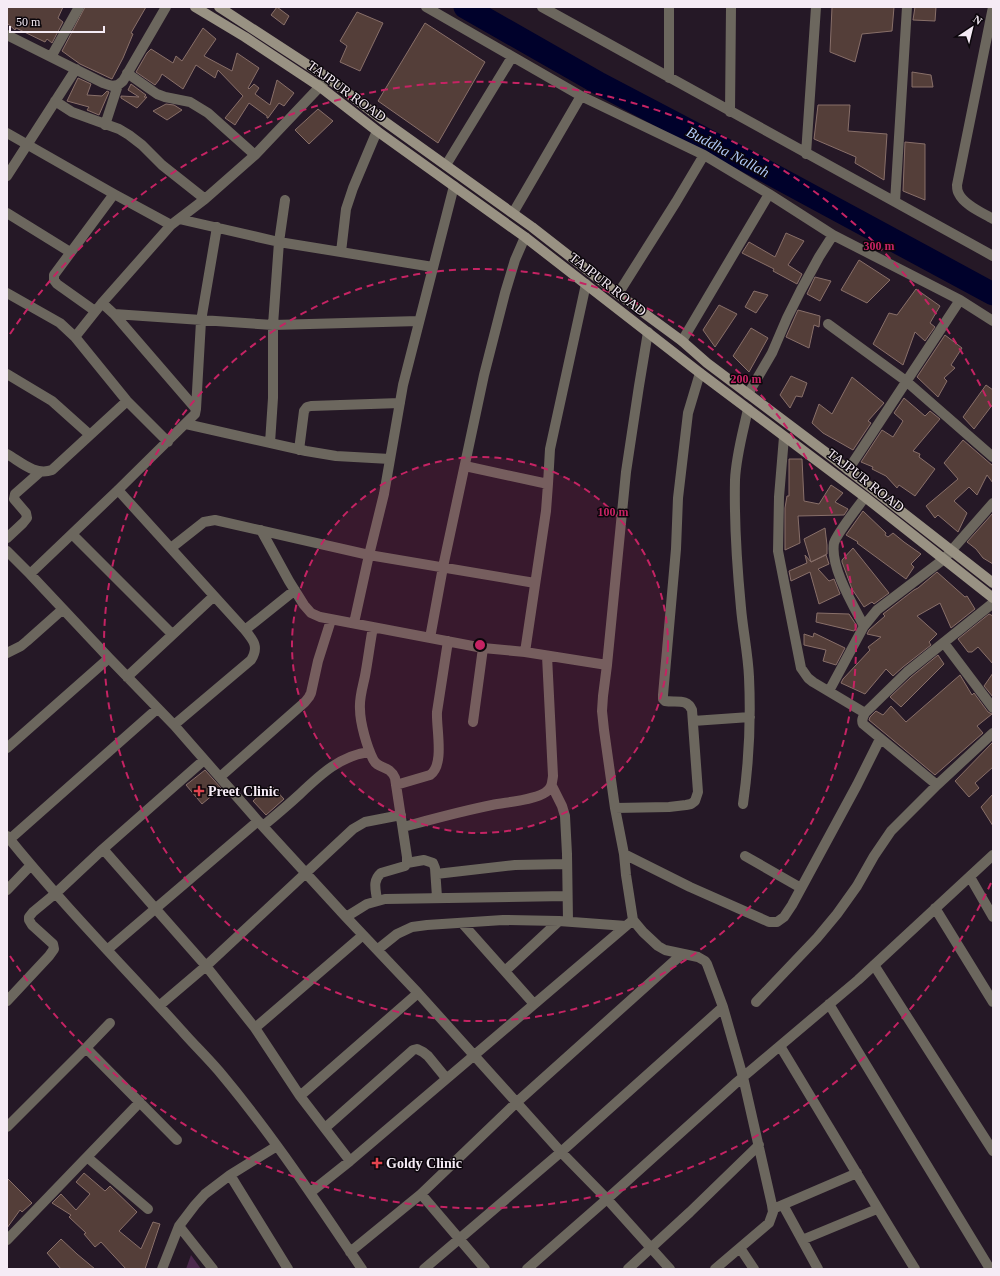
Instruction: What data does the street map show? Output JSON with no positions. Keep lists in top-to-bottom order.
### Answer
{
  "streets": {
    "main road": ["TAJPUR ROAD"]
  },
  "water": ["Buddha Nallah"],
  "places": {
    "health": ["Preet Clinic", "Goldy Clinic"]
  },
  "scale_bar": "50 m",
  "north": "top right",
  "rings": ["300 m", "200 m", "100 m"]
}
